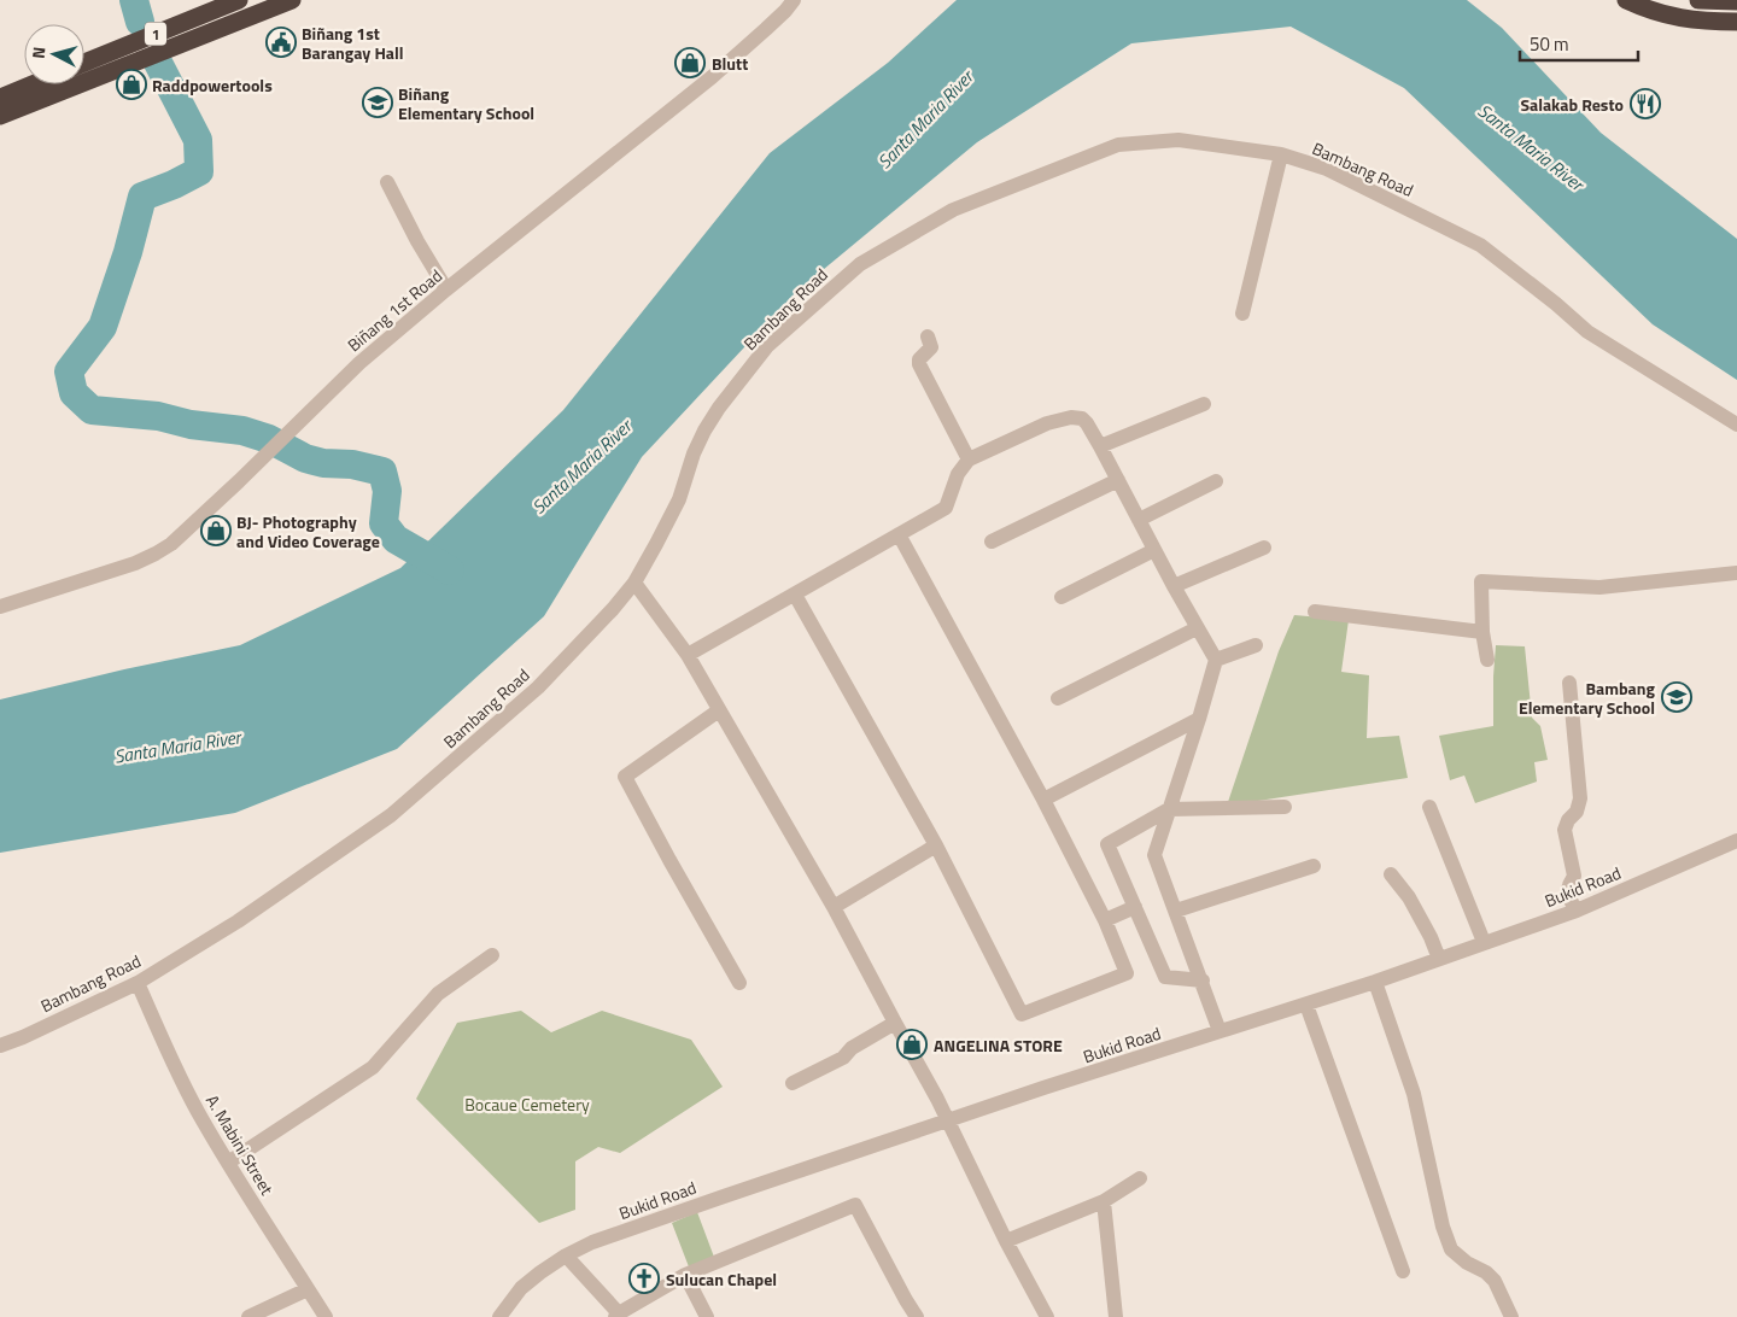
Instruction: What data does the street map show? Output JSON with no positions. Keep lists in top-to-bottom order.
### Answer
{
  "streets": {
    "highway": ["1"],
    "street": [
      "Bambang Road",
      "Biñang 1st Road",
      "Bukid Road",
      "A. Mabini Street"
    ]
  },
  "crossings": [
    ["Bambang Road", "A. Mabini Street"]
  ],
  "water": ["Santa Maria River"],
  "parks": ["Bocaue Cemetery"],
  "places": {
    "public building": ["Biñang 1st Barangay Hall"],
    "shop": [
      "Blutt",
      "Raddpowertools",
      "BJ- Photography and Video Coverage",
      "ANGELINA STORE"
    ],
    "school or university": ["Biñang Elementary School", "Bambang Elementary School"],
    "restaurant": ["Salakab Resto"],
    "church": ["Sulucan Chapel"]
  },
  "scale_bar": "50 m",
  "north": "left"
}
